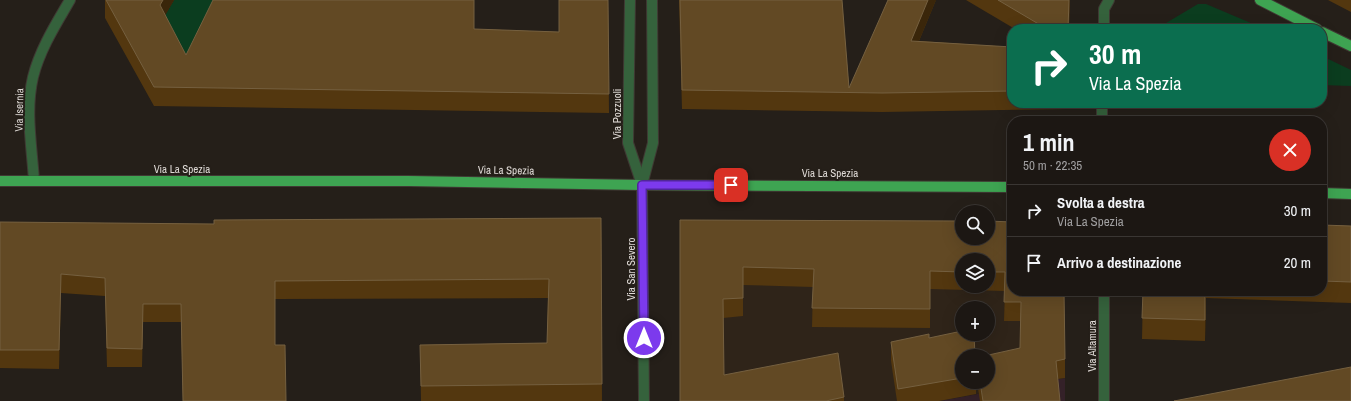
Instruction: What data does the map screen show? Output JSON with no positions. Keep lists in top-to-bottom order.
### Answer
{
  "streets": {
    "main road": ["Via La Spezia"],
    "street": [
      "Via Isernia",
      "Via Pozzuoli",
      "Via San Severo",
      "Via Altamura"
    ]
  },
  "crossings": [
    ["Via Isernia", "Via La Spezia"],
    ["Via Pozzuoli", "Via La Spezia"],
    ["Via Pozzuoli", "Via San Severo"],
    ["Via La Spezia", "Via San Severo"]
  ],
  "page": {
    "turn": ["30 m", "Via La Spezia"],
    "heading": ["1 min", "50 m · 22:35"],
    "list": [
      {
        "name": "Svolta a destra",
        "note": "Via La Spezia",
        "value": "30 m"
      },
      {
        "name": "Arrivo a destinazione",
        "value": "20 m"
      }
    ],
    "map_buttons": ["+", "−"]
  }
}
